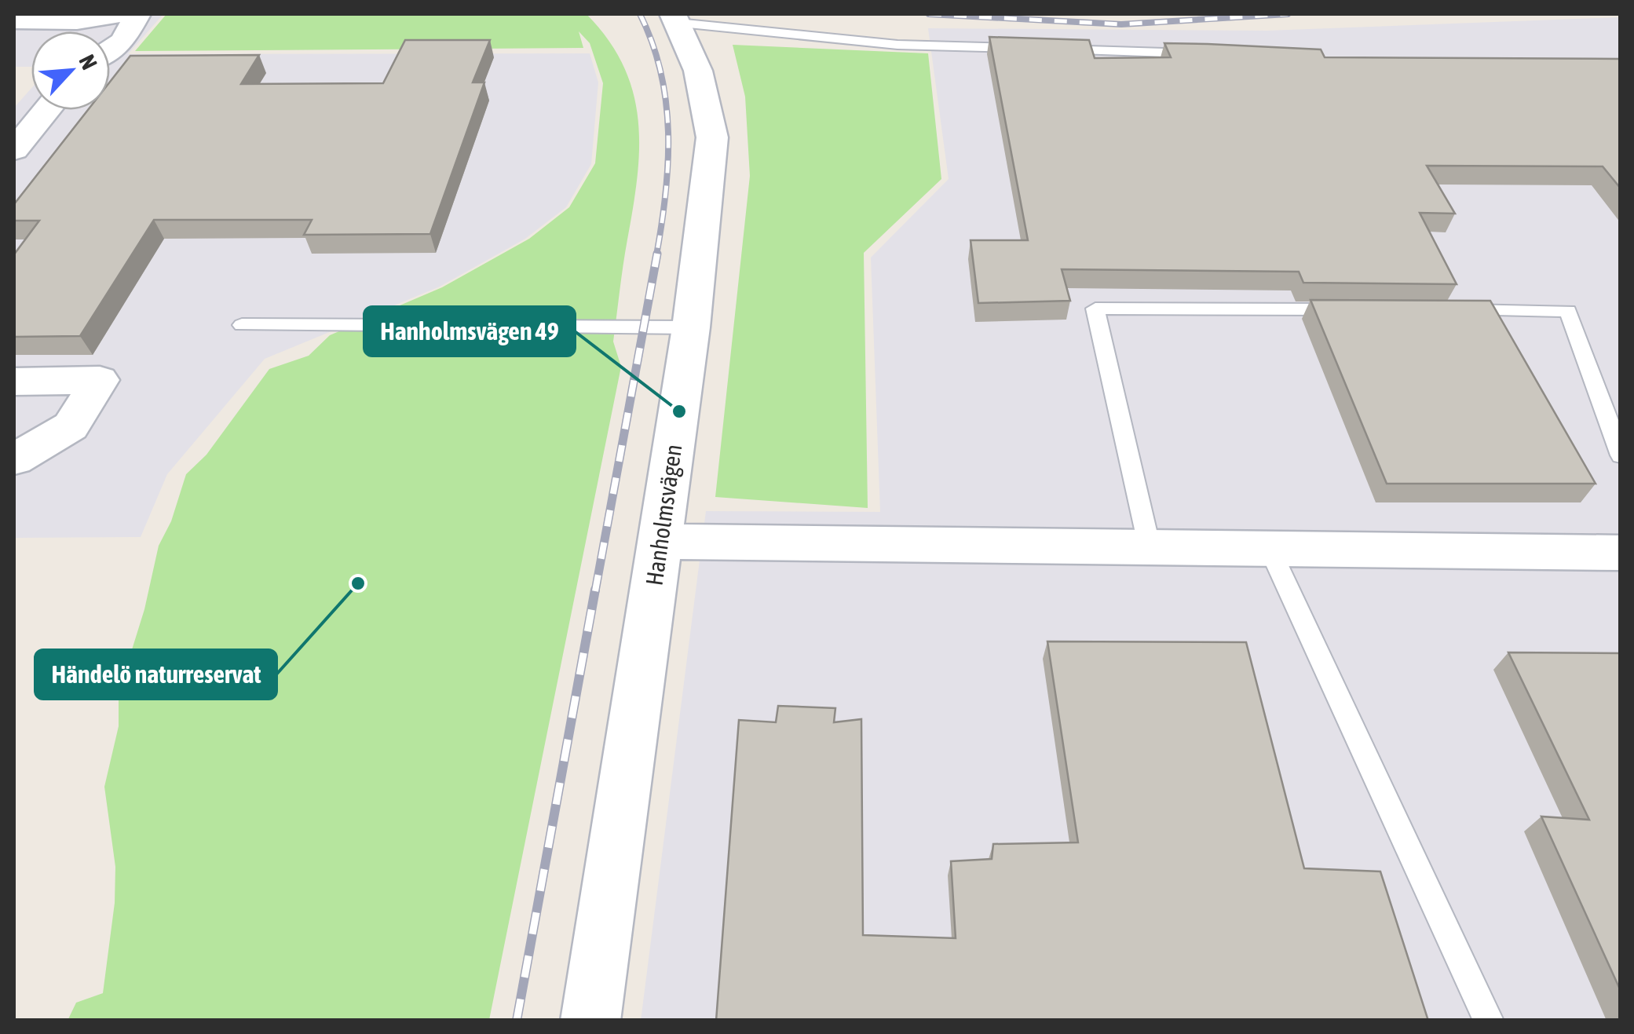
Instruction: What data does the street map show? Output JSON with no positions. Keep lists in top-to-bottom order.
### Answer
{
  "streets": {
    "street": ["Hanholmsvägen"]
  },
  "places": ["Hanholmsvägen 49", "Händelö naturreservat"],
  "north": "top right"
}
